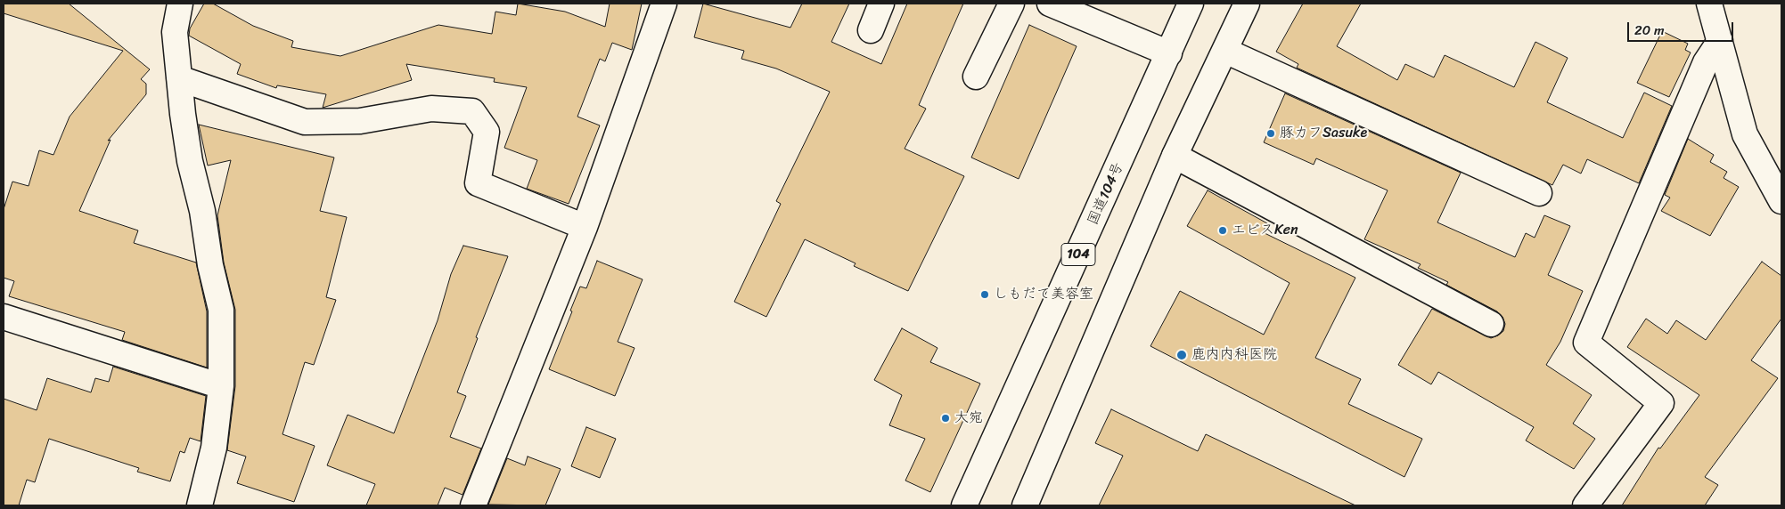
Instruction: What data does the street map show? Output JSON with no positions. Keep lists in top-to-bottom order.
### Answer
{
  "streets": {
    "main road": ["国道104号", "104"]
  },
  "places": [
    "豚カフSasuke",
    "エビスKen",
    "しもだて美容室",
    "鹿内内科医院",
    "大宛"
  ],
  "scale_bar": "20 m"
}
